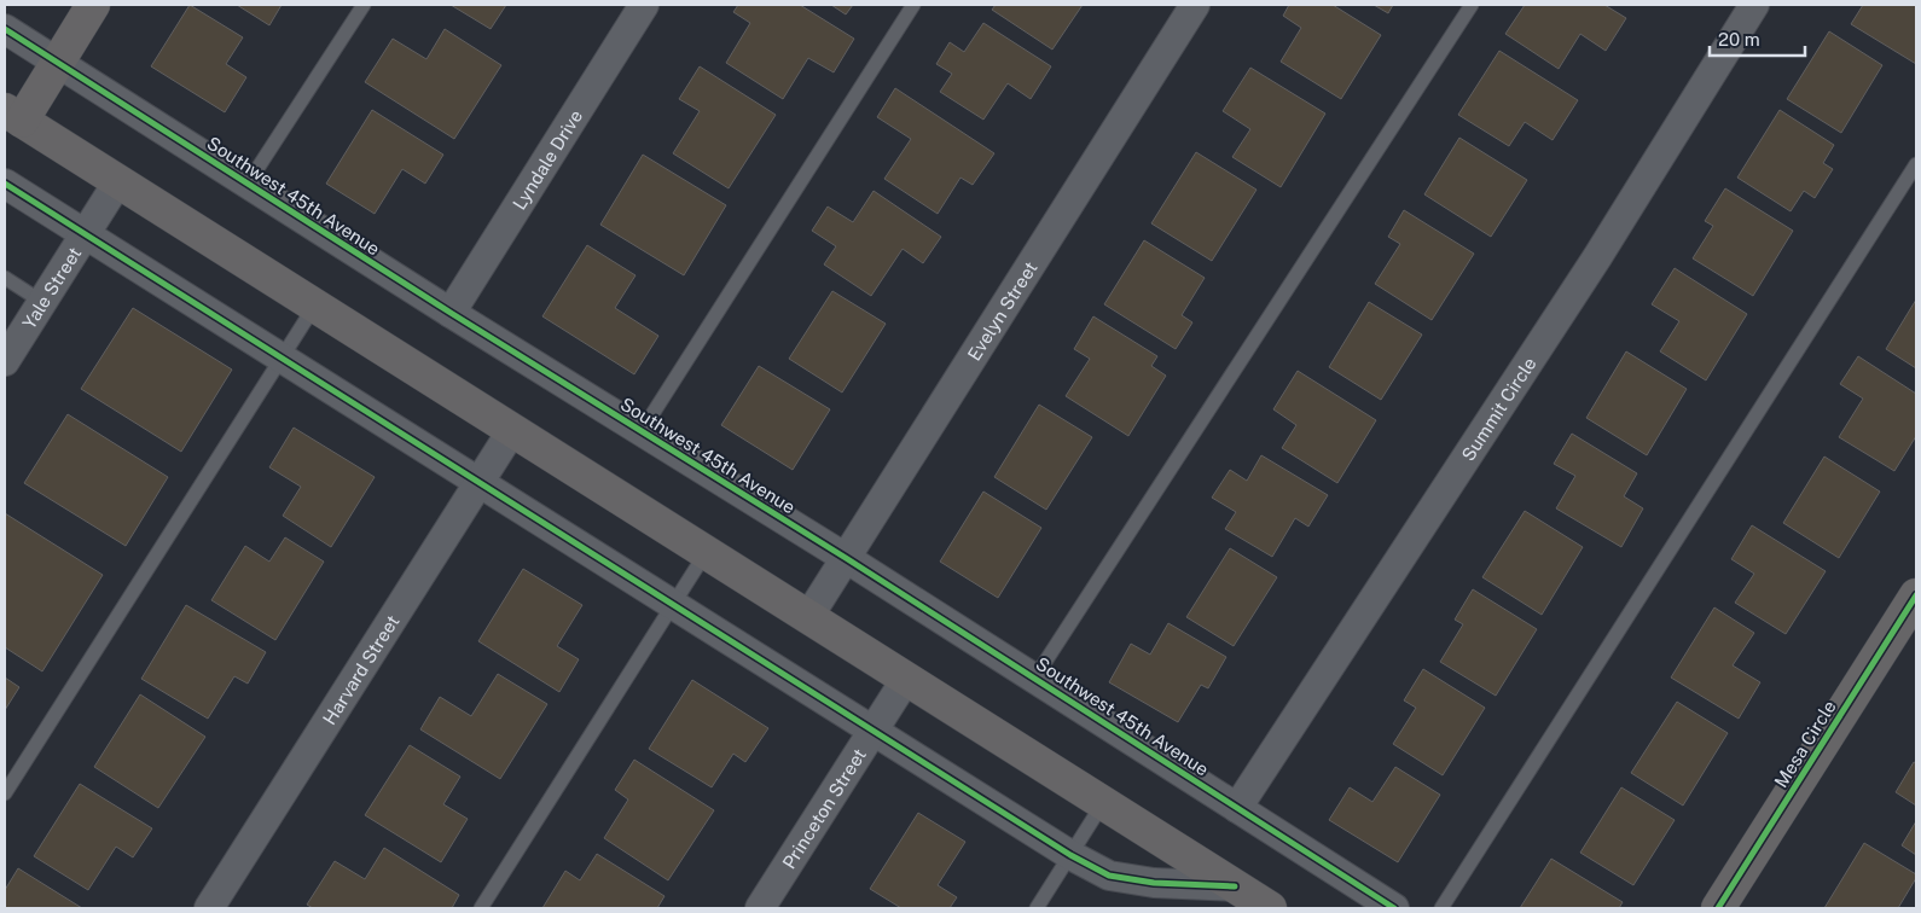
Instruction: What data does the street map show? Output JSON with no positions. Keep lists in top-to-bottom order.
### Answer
{
  "streets": {
    "main road": ["Mesa Circle"],
    "street": [
      "Lyndale Drive",
      "Southwest 45th Avenue",
      "Yale Street",
      "Evelyn Street",
      "Summit Circle",
      "Harvard Street",
      "Princeton Street"
    ]
  },
  "crossings": [
    ["Lyndale Drive", "Southwest 45th Avenue"],
    ["Southwest 45th Avenue", "Evelyn Street"],
    ["Southwest 45th Avenue", "Summit Circle"]
  ],
  "scale_bar": "20 m"
}
